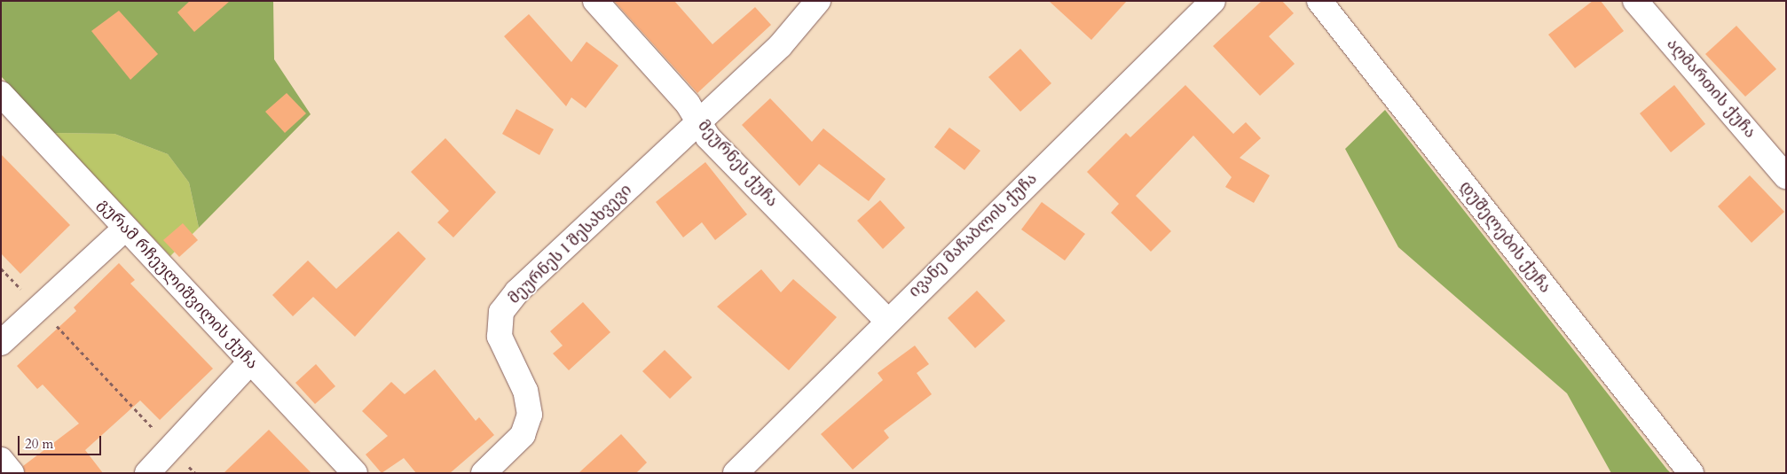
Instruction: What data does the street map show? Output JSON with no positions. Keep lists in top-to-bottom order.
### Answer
{
  "streets": {
    "street": [
      "აღმართის ქუჩა",
      "მეურნეს ქუჩა",
      "ივანე მაჩაბლის ქუჩა",
      "დუშელების ქუჩა",
      "მეურნეს I შესახვევი",
      "გურამ რჩეულიშვილის ქუჩა"
    ]
  },
  "crossings": [
    ["მეურნეს ქუჩა", "ივანე მაჩაბლის ქუჩა"],
    ["მეურნეს ქუჩა", "მეურნეს I შესახვევი"]
  ],
  "scale_bar": "20 m"
}
